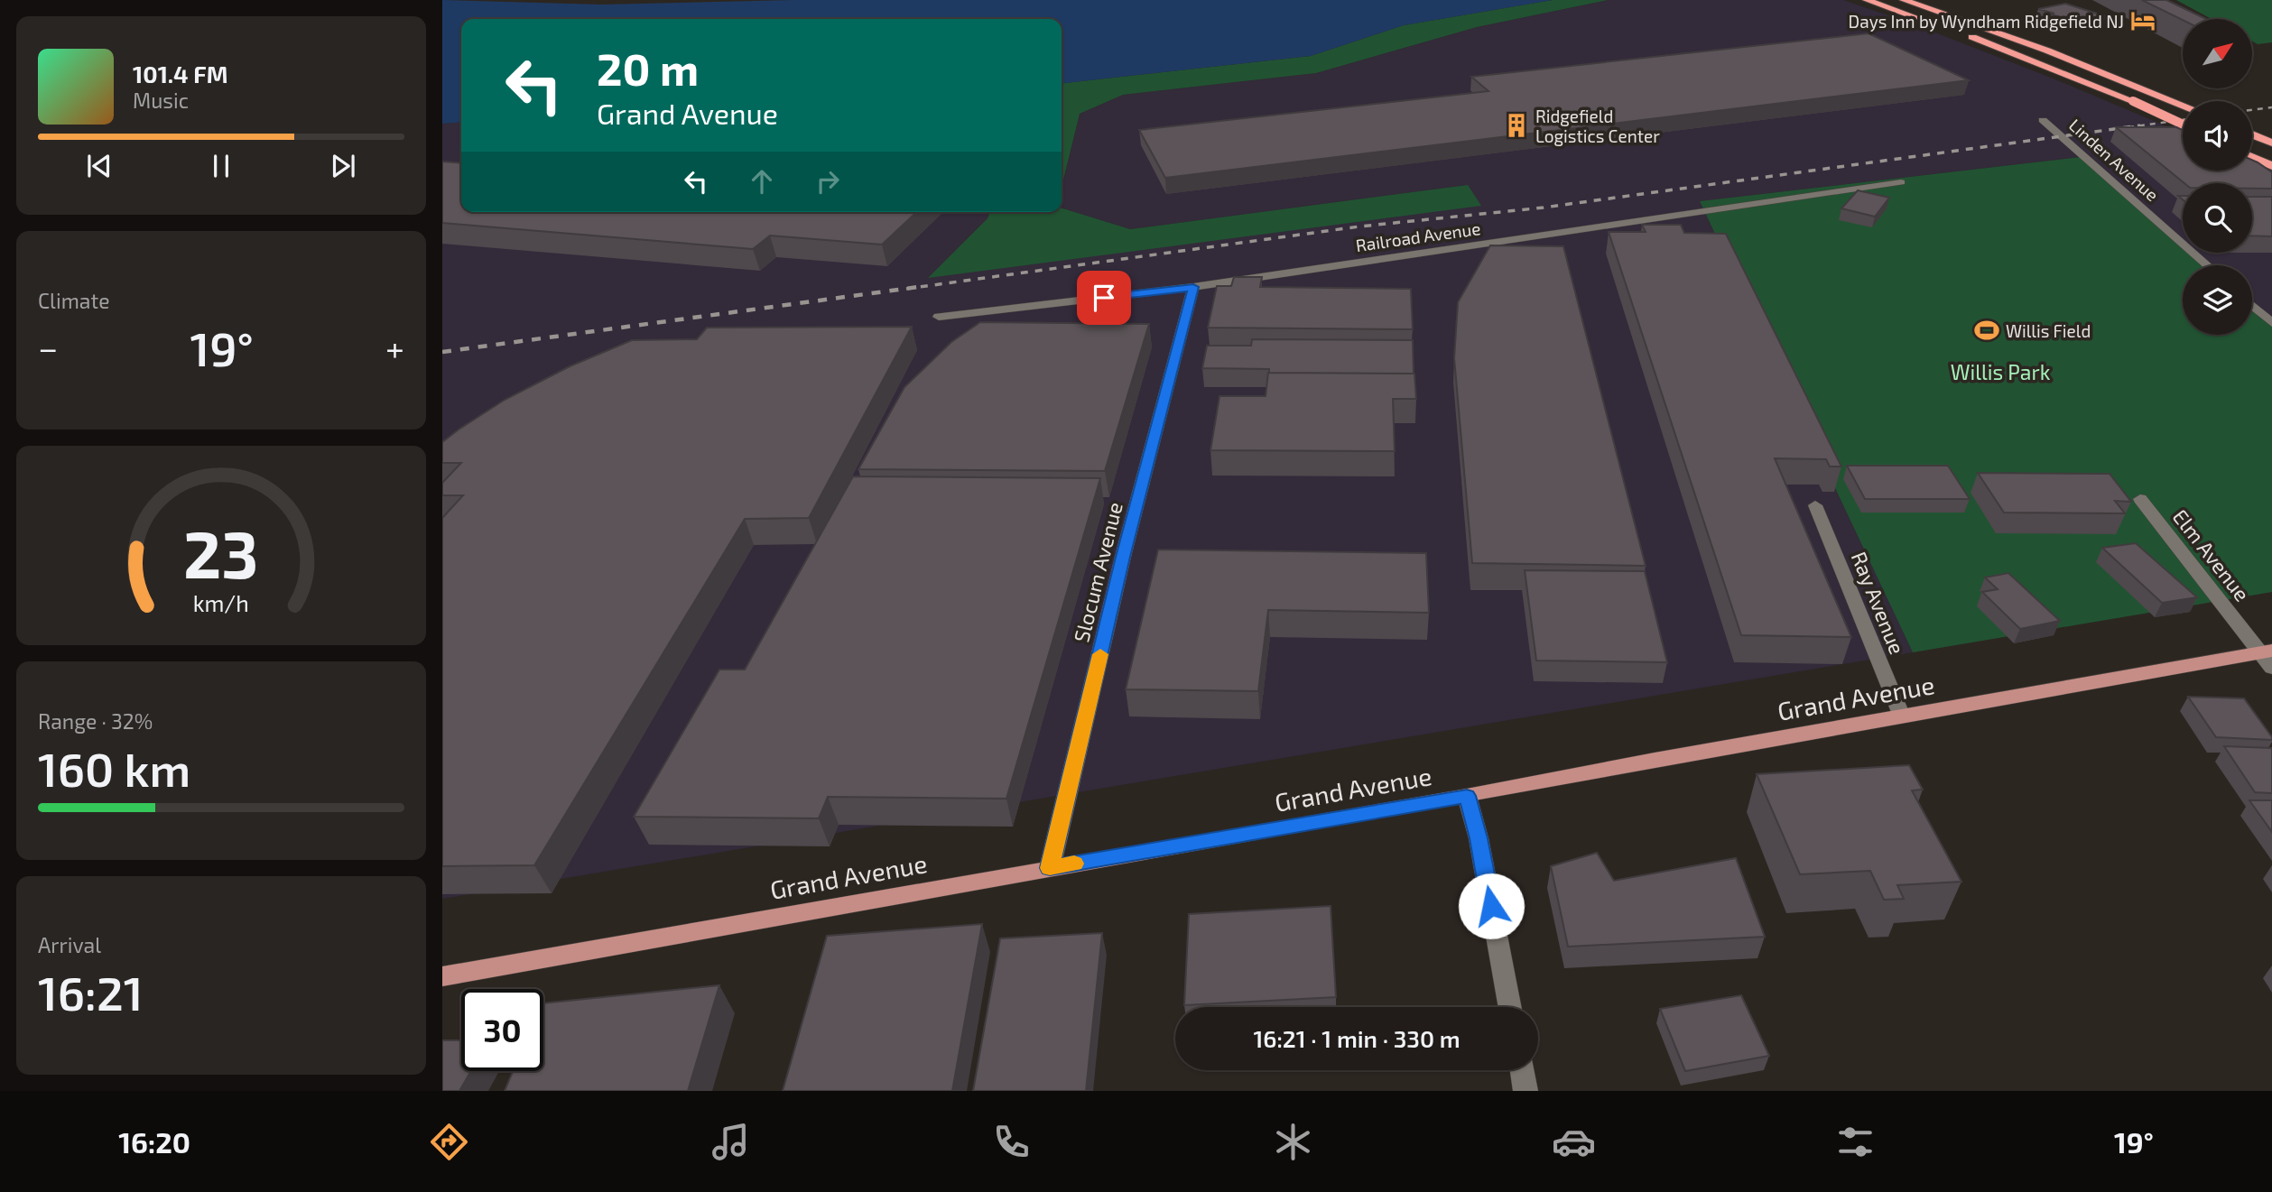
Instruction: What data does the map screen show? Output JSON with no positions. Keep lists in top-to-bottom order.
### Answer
{
  "streets": {
    "main road": ["Grand Avenue"],
    "street": [
      "Linden Avenue",
      "Railroad Avenue",
      "Elm Avenue",
      "Slocum Avenue",
      "Ray Avenue"
    ]
  },
  "crossings": [
    ["Railroad Avenue", "Slocum Avenue"],
    ["Elm Avenue", "Grand Avenue"],
    ["Slocum Avenue", "Grand Avenue"],
    ["Ray Avenue", "Grand Avenue"]
  ],
  "parks": ["Willis Park"],
  "places": {
    "hotel": ["Days Inn by Wyndham Ridgefield NJ"],
    "building": ["Ridgefield Logistics Center"],
    "sports": ["Willis Field"]
  },
  "north": "top right",
  "page": {
    "turn": ["20 m", "Grand Avenue"],
    "song": ["101.4 FM", "Music"],
    "tile": [
      "Climate",
      ["Range · 32%", "160 km"],
      ["Arrival", "16:21"]
    ],
    "heat": ["−", "19°", "+"],
    "limit": "30",
    "trip": "16:21 · 1 min · 330 m",
    "tabs": ["16:20", "19°"],
    "gauge": ["23", "km/h"]
  }
}
